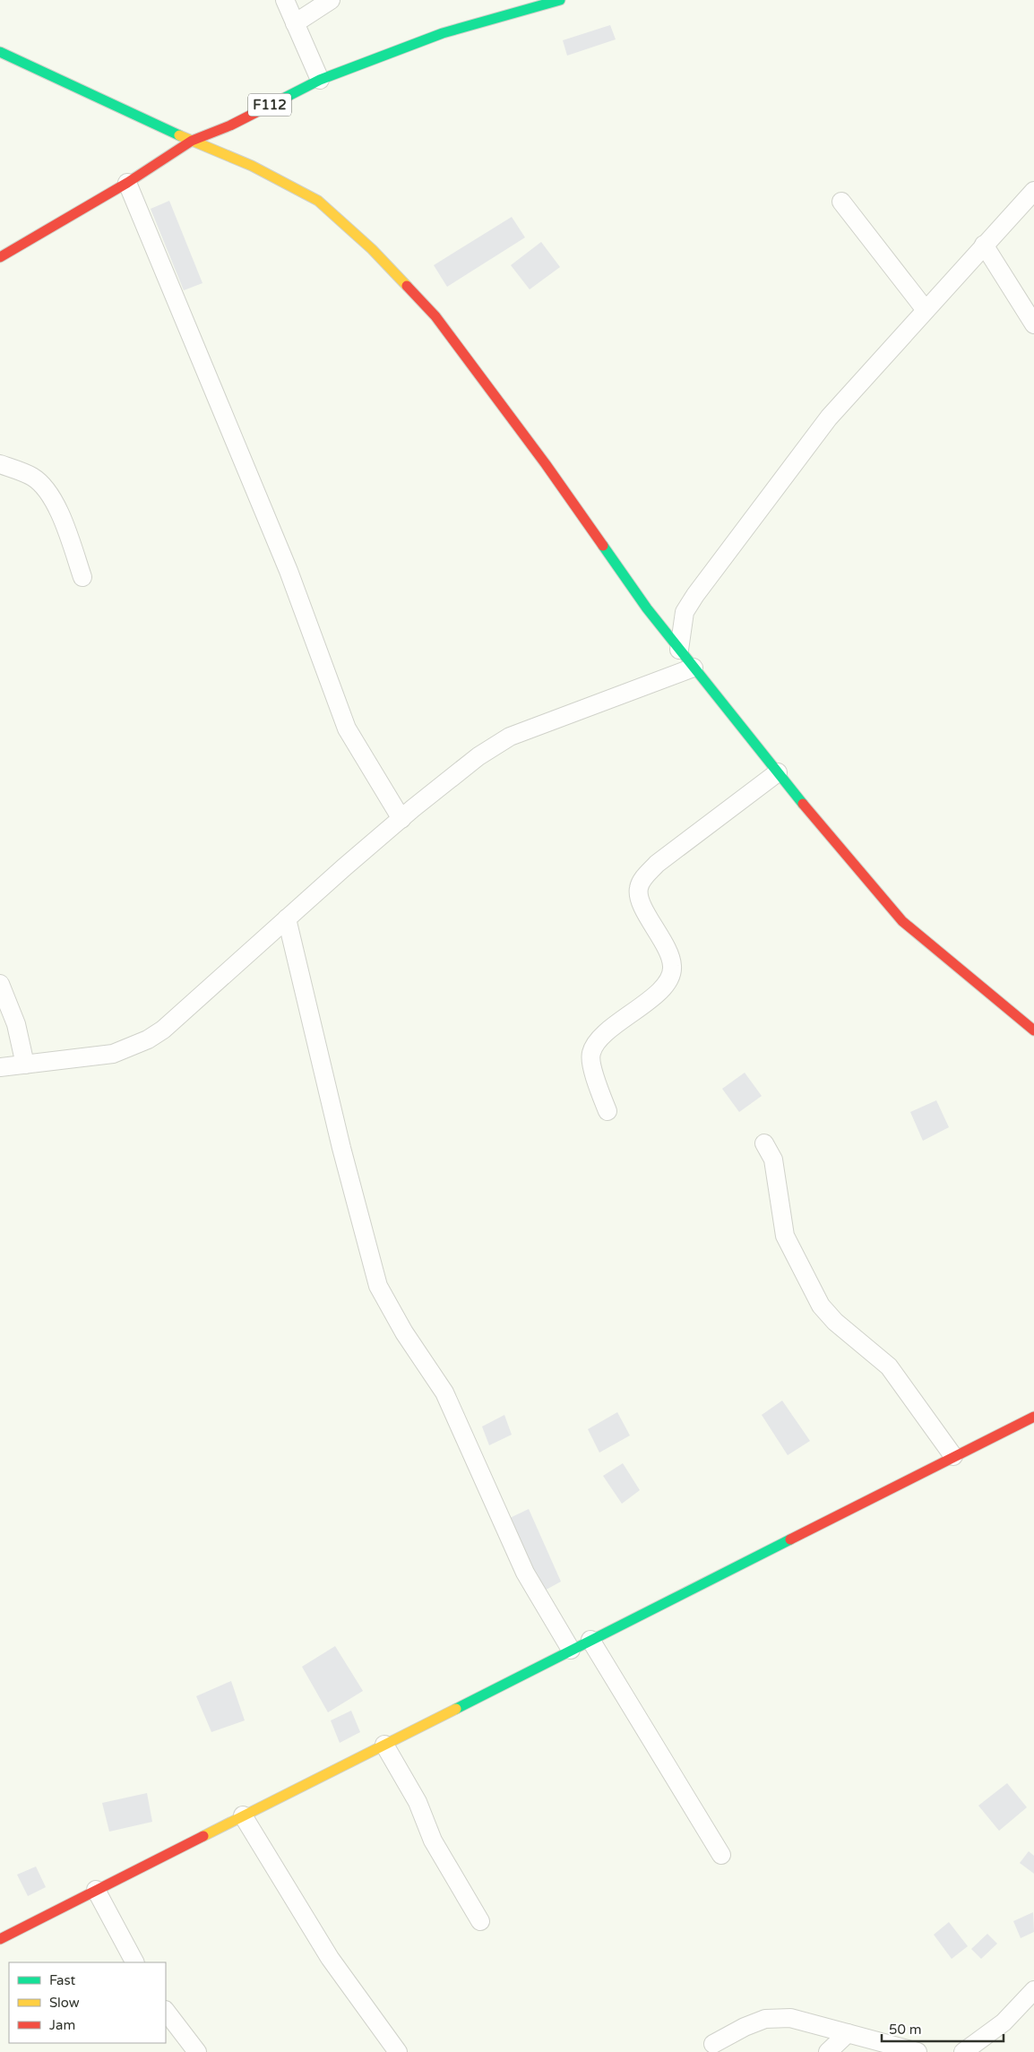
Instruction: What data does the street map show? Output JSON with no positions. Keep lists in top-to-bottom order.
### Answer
{
  "streets": {
    "main road": ["F112"]
  },
  "legend": ["Fast", "Slow", "Jam"],
  "scale_bar": "50 m"
}
